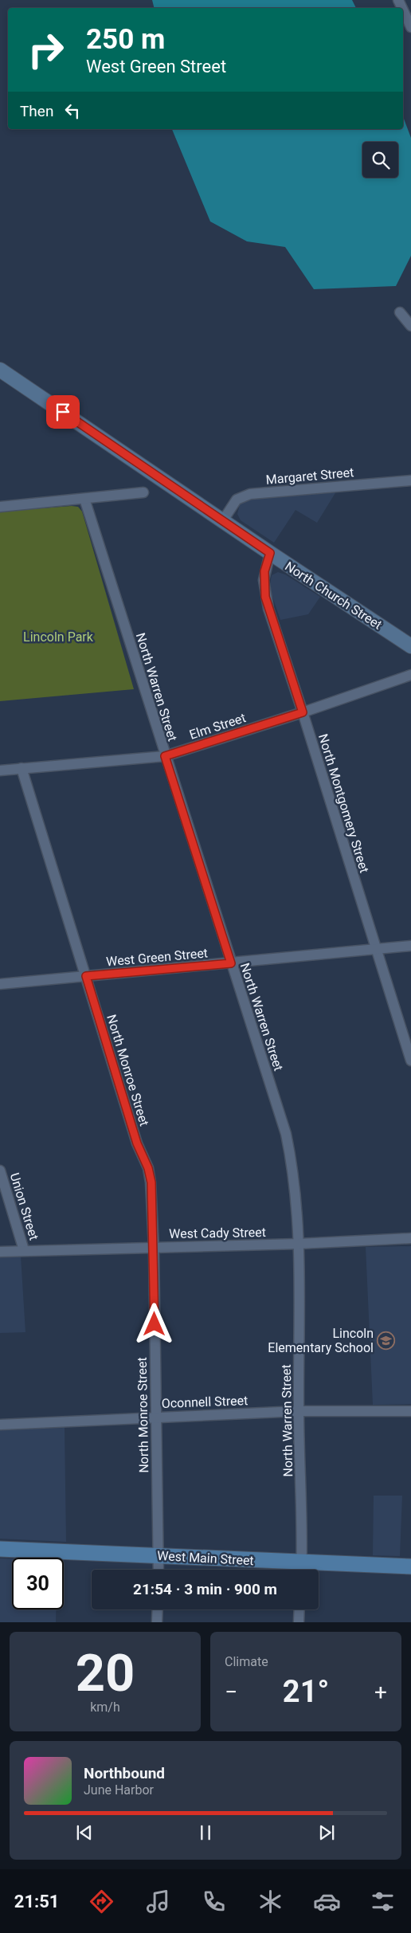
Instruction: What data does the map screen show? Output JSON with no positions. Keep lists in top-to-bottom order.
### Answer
{
  "streets": {
    "main road": ["North Church Street", "West Main Street"],
    "street": [
      "Margaret Street",
      "North Warren Street",
      "Elm Street",
      "North Montgomery Street",
      "West Green Street",
      "North Monroe Street",
      "Union Street",
      "West Cady Street",
      "Oconnell Street"
    ]
  },
  "crossings": [
    ["Margaret Street", "North Church Street"],
    ["North Church Street", "North Montgomery Street"],
    ["North Warren Street", "Elm Street"],
    ["North Warren Street", "West Green Street"],
    ["North Warren Street", "West Cady Street"],
    ["North Warren Street", "Oconnell Street"],
    ["North Warren Street", "West Main Street"],
    ["Elm Street", "North Montgomery Street"],
    ["Elm Street", "North Monroe Street"],
    ["North Montgomery Street", "West Green Street"],
    ["West Green Street", "North Monroe Street"],
    ["North Monroe Street", "West Cady Street"],
    ["North Monroe Street", "Oconnell Street"],
    ["North Monroe Street", "West Main Street"],
    ["Union Street", "West Cady Street"]
  ],
  "parks": ["Lincoln Park"],
  "places": {
    "school or university": ["Lincoln Elementary School"]
  },
  "page": {
    "turn": ["250 m", "West Green Street"],
    "then": "Then",
    "limit": "30",
    "trip": "21:54 · 3 min · 900 m",
    "tile": [
      ["20", "km/h"],
      "Climate"
    ],
    "heat": ["−", "21°", "+"],
    "song": ["Northbound", "June Harbor"],
    "tabs": "21:51"
  }
}
